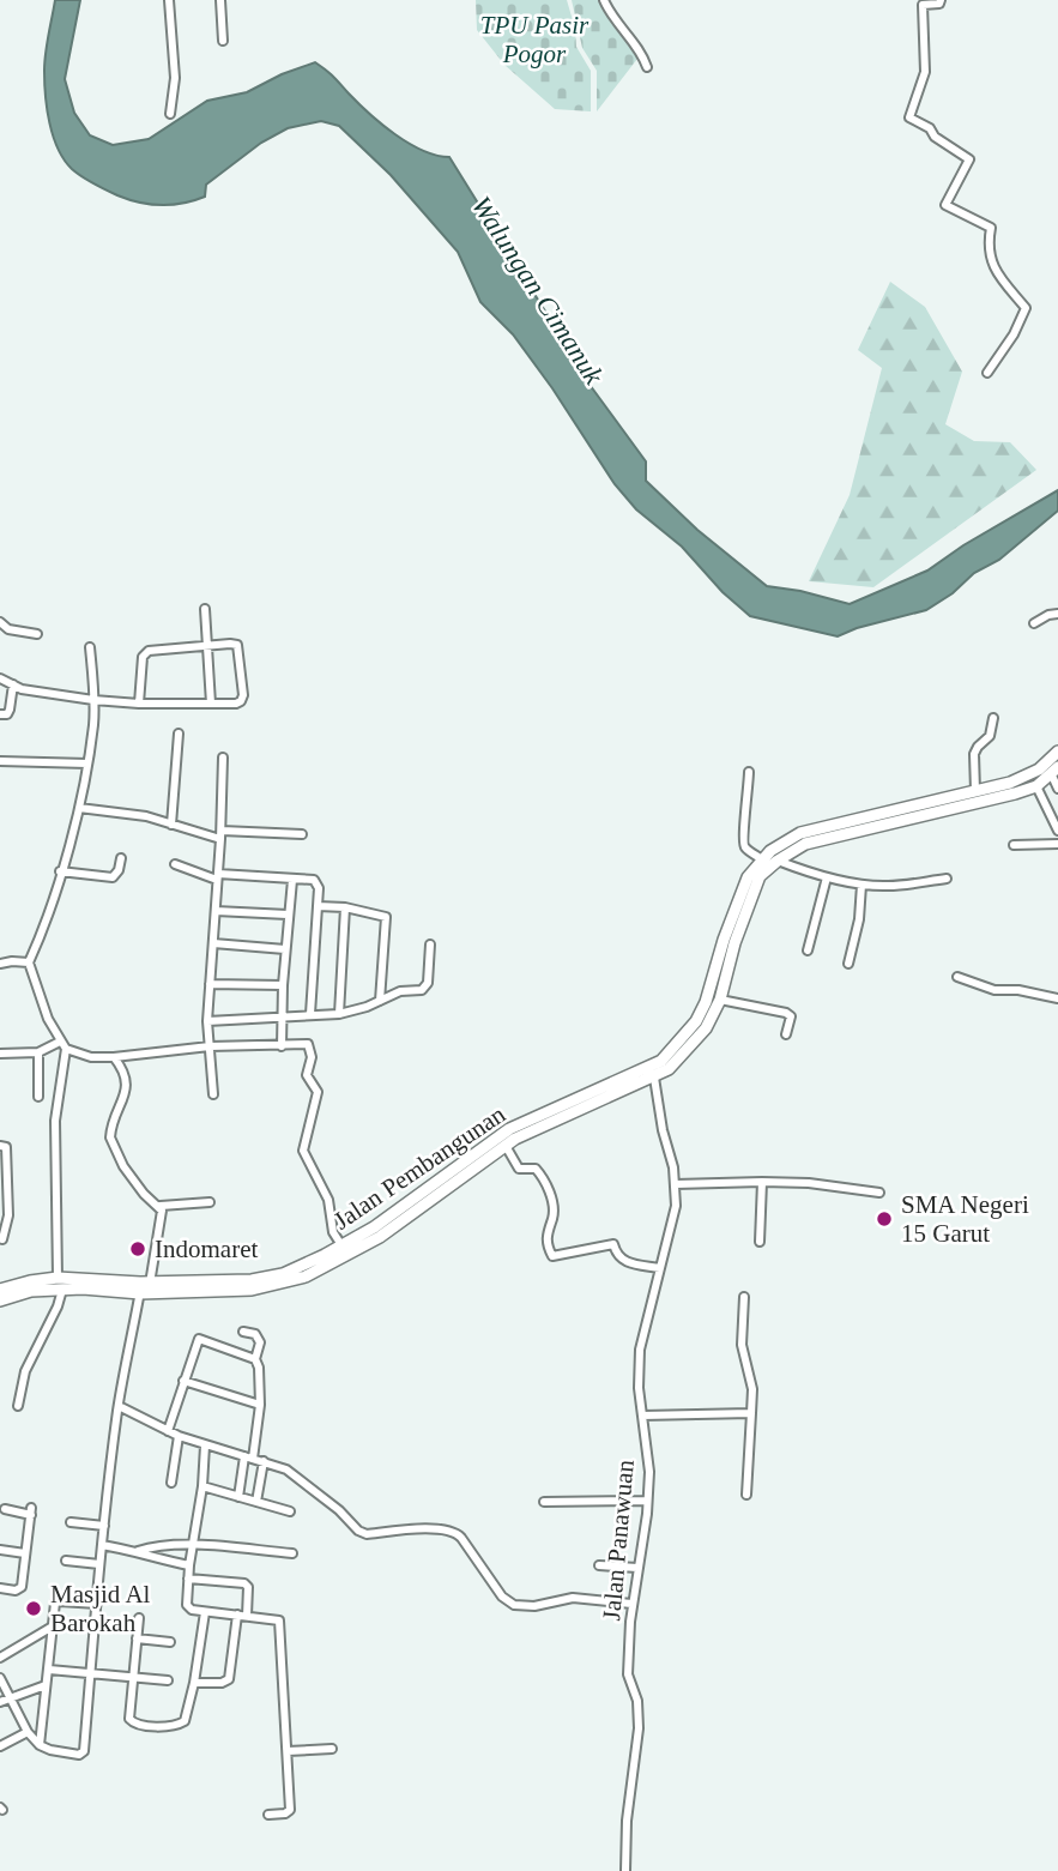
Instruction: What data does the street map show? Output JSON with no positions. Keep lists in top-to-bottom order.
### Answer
{
  "streets": {
    "main road": ["Jalan Pembangunan"],
    "street": ["Jalan Panawuan"]
  },
  "crossings": [
    ["Jalan Pembangunan", "Jalan Panawuan"]
  ],
  "water": ["Walungan Cimanuk"],
  "parks": ["TPU Pasir Pogor"],
  "places": ["SMA Negeri 15 Garut", "Indomaret", "Masjid Al Barokah"]
}
